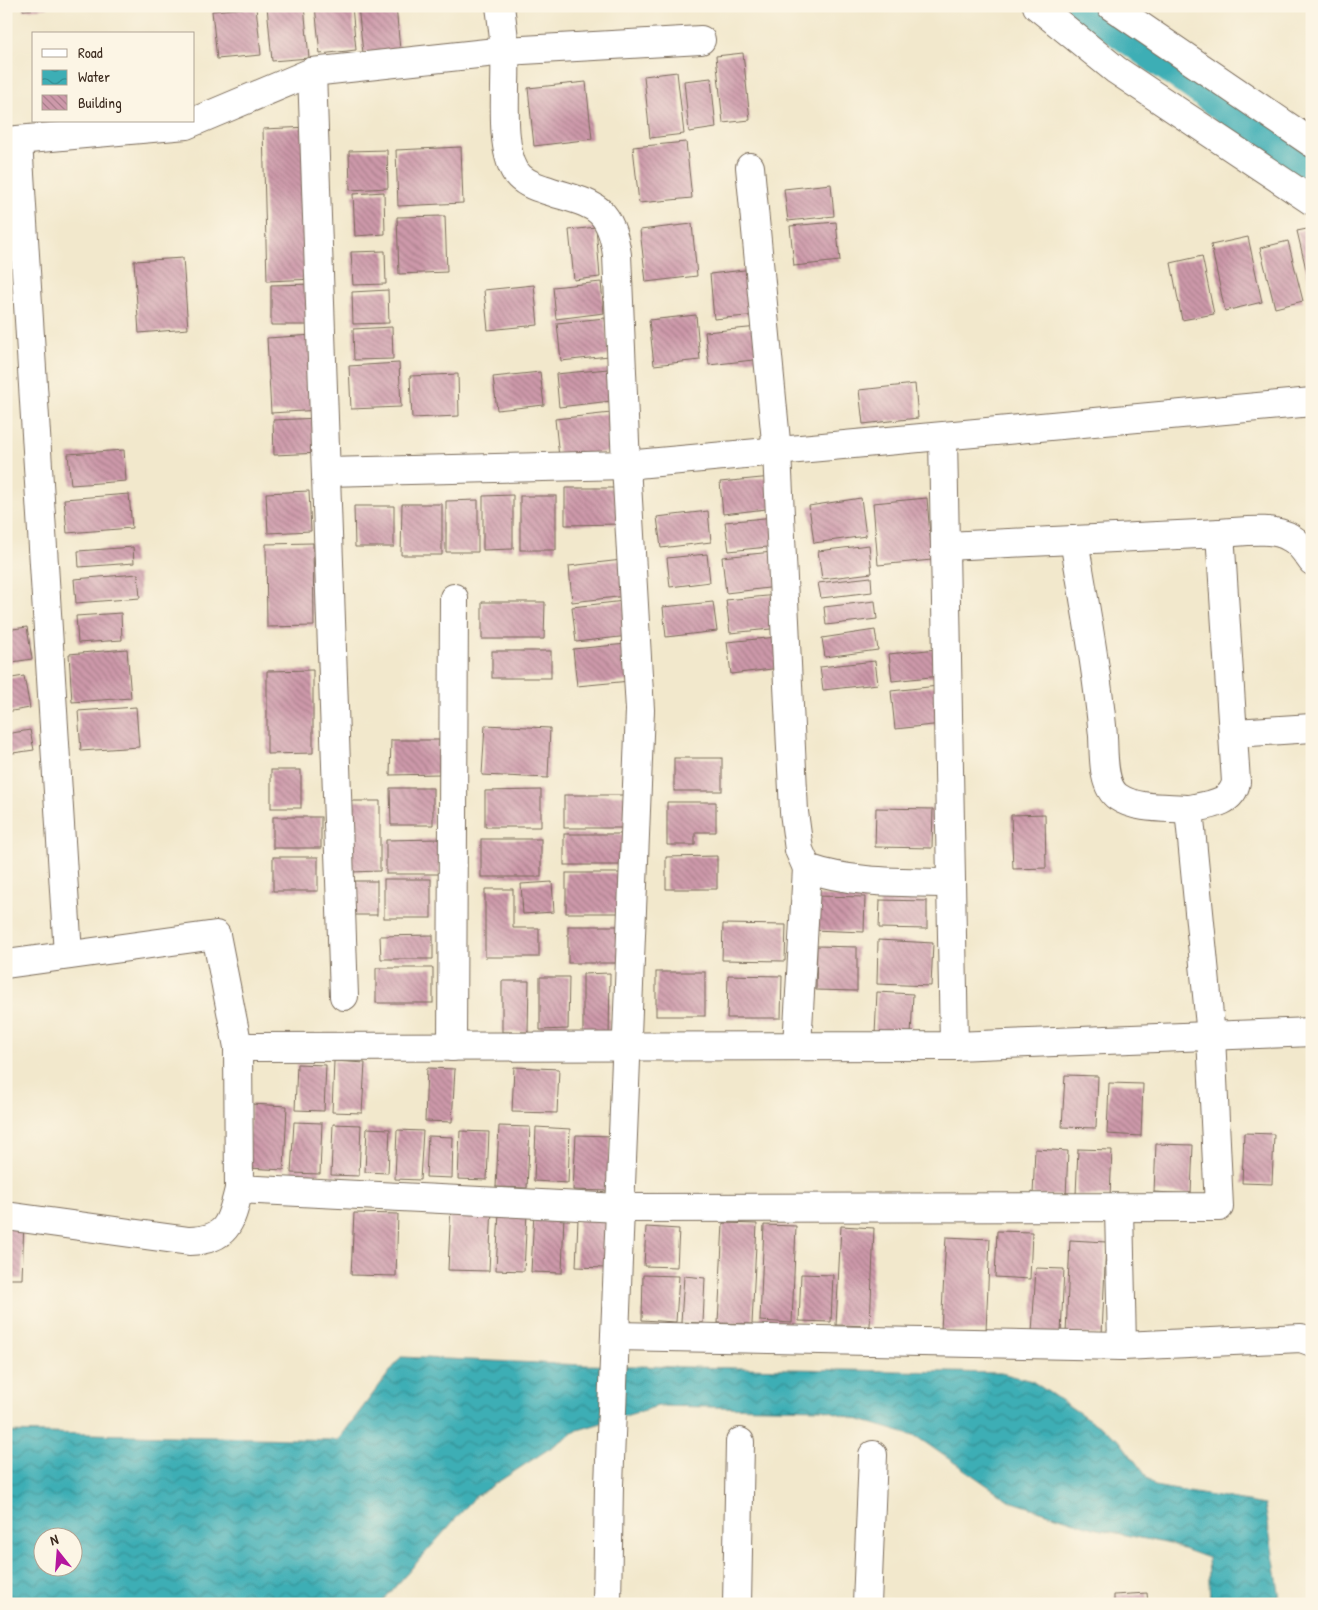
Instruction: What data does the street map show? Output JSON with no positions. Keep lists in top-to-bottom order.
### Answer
{
  "legend": ["Road", "Water", "Building"],
  "north": "top"
}
